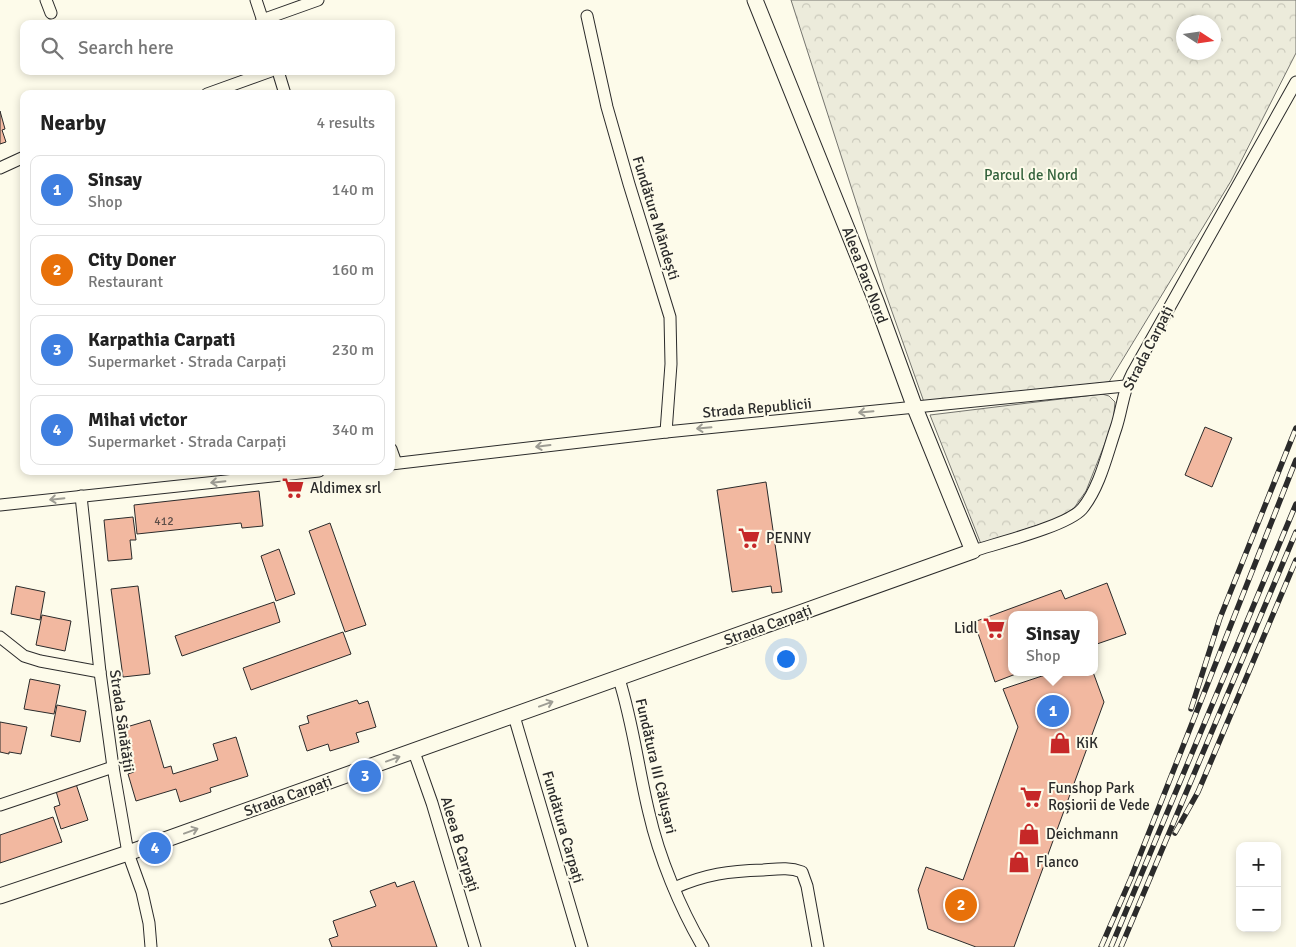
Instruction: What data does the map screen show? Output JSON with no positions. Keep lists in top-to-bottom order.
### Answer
{
  "streets": {
    "street": [
      "Fundătura Măndești",
      "Aleea Parc Nord",
      "Strada Carpați",
      "Strada Republicii",
      "Strada Sănătății",
      "Fundătura III Călușari",
      "Fundătura Carpați",
      "Aleea B Carpați"
    ]
  },
  "crossings": [
    ["Fundătura Măndești", "Strada Republicii"],
    ["Aleea Parc Nord", "Strada Carpați"],
    ["Aleea Parc Nord", "Strada Republicii"],
    ["Strada Carpați", "Strada Republicii"],
    ["Strada Carpați", "Strada Sănătății"],
    ["Strada Carpați", "Fundătura III Călușari"],
    ["Strada Carpați", "Fundătura Carpați"],
    ["Strada Carpați", "Aleea B Carpați"]
  ],
  "one_way": ["Strada Republicii"],
  "parks": ["Parcul de Nord"],
  "places": {
    "supermarket": [
      "Aldimex srl",
      "PENNY",
      "Lidl",
      "Funshop Park Roșiorii de Vede"
    ],
    "shop": ["KiK", "Deichmann", "Flanco"]
  },
  "house_numbers": ["412"],
  "north": "right",
  "page": {
    "search": "Search here",
    "heading": ["Nearby", "4 results"],
    "list": [
      {
        "mark": "1",
        "name": "Sinsay",
        "note": "Shop",
        "value": "140 m"
      },
      {
        "mark": "2",
        "name": "City Doner",
        "note": "Restaurant",
        "value": "160 m"
      },
      {
        "mark": "3",
        "name": "Karpathia Carpati",
        "note": "Supermarket · Strada Carpați",
        "value": "230 m"
      },
      {
        "mark": "4",
        "name": "Mihai victor",
        "note": "Supermarket · Strada Carpați",
        "value": "340 m"
      }
    ],
    "popup": ["Sinsay", "Shop"],
    "pins": [
      "1",
      "3",
      "4",
      "2"
    ],
    "map_buttons": ["+", "−"]
  }
}
